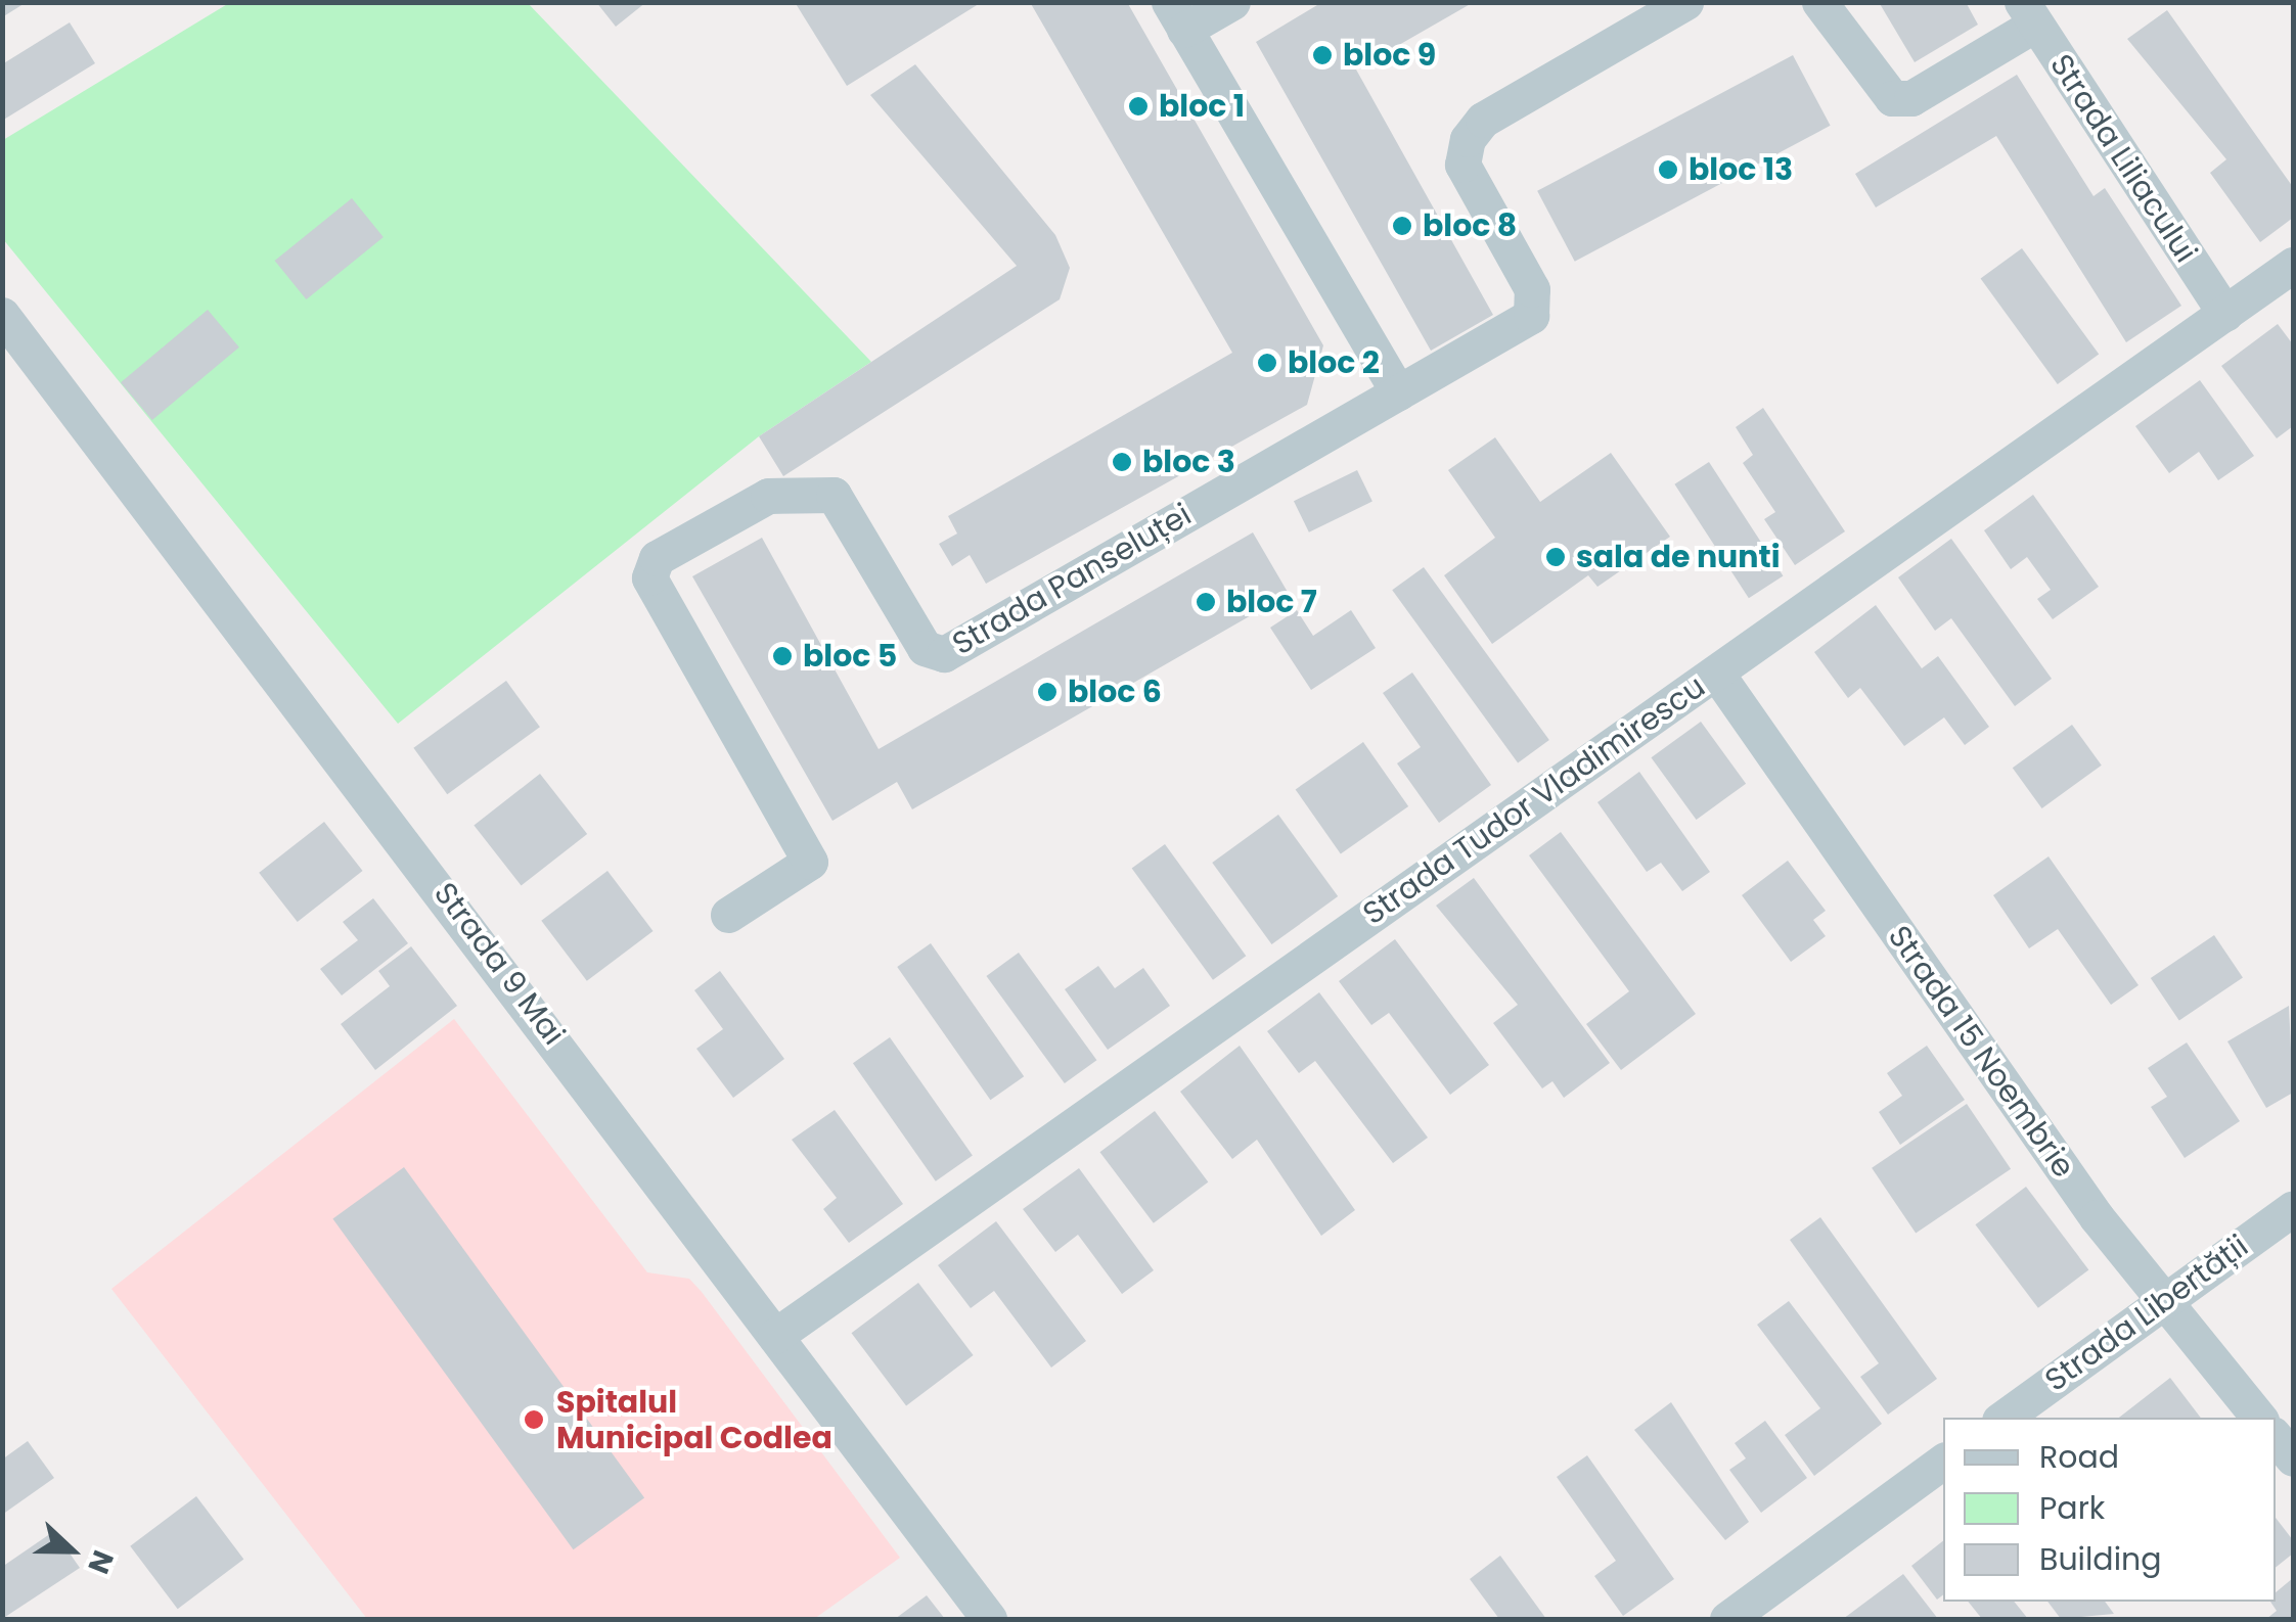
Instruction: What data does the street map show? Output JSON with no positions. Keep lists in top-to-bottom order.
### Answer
{
  "streets": {
    "street": [
      "Strada Liliacului",
      "Strada Panseluței",
      "Strada Tudor Vladimirescu",
      "Strada 9 Mai",
      "Strada 15 Noembrie",
      "Strada Libertății"
    ]
  },
  "crossings": [
    ["Strada Liliacului", "Strada Tudor Vladimirescu"],
    ["Strada Tudor Vladimirescu", "Strada 9 Mai"],
    ["Strada Tudor Vladimirescu", "Strada 15 Noembrie"],
    ["Strada 15 Noembrie", "Strada Libertății"]
  ],
  "places": [
    "bloc 9",
    "bloc 1",
    "bloc 13",
    "bloc 8",
    "bloc 2",
    "bloc 3",
    "sala de nunti",
    "bloc 7",
    "bloc 5",
    "bloc 6",
    "Spitalul Municipal Codlea"
  ],
  "legend": ["Road", "Park", "Building"],
  "north": "right"
}
